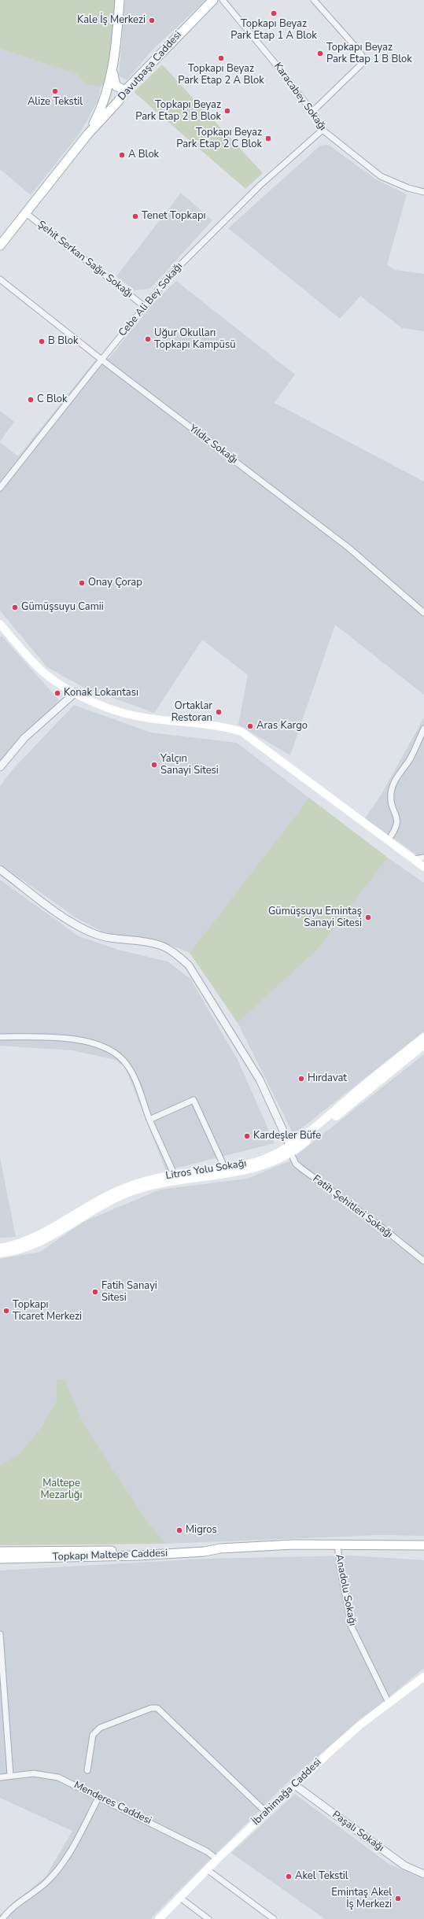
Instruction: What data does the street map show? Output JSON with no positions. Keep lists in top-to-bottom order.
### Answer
{
  "streets": {
    "main road": [
      "Davutpaşa Caddesi",
      "Litros Yolu Sokağı",
      "Topkapı Maltepe Caddesi",
      "İbrahimağa Caddesi"
    ],
    "street": [
      "Karacabey Sokağı",
      "Şehit Serkan Sağır Sokağı",
      "Cebe Ali Bey Sokağı",
      "Yıldız Sokağı",
      "Fatih Şehitleri Sokağı",
      "Anadolu Sokağı",
      "Menderes Caddesi",
      "Paşalı Sokağı"
    ]
  },
  "crossings": [
    ["Davutpaşa Caddesi", "Şehit Serkan Sağır Sokağı"],
    ["Karacabey Sokağı", "Cebe Ali Bey Sokağı"],
    ["Şehit Serkan Sağır Sokağı", "Cebe Ali Bey Sokağı"],
    ["Cebe Ali Bey Sokağı", "Yıldız Sokağı"],
    ["Litros Yolu Sokağı", "Fatih Şehitleri Sokağı"],
    ["Topkapı Maltepe Caddesi", "Anadolu Sokağı"],
    ["Anadolu Sokağı", "İbrahimağa Caddesi"],
    ["İbrahimağa Caddesi", "Menderes Caddesi"],
    ["İbrahimağa Caddesi", "Paşalı Sokağı"]
  ],
  "parks": ["Maltepe Mezarlığı"],
  "places": [
    "Topkapı Beyaz Park Etap 1 A Blok",
    "Kale İş Merkezi",
    "Topkapı Beyaz Park Etap 1 B Blok",
    "Topkapı Beyaz Park Etap 2 A Blok",
    "Alize Tekstil",
    "Topkapı Beyaz Park Etap 2 B Blok",
    "Topkapı Beyaz Park Etap 2 C Blok",
    "A Blok",
    "Tenet Topkapı",
    "Uğur Okulları Topkapı Kampüsü",
    "B Blok",
    "C Blok",
    "Onay Çorap",
    "Gümüşsuyu Camii",
    "Konak Lokantası",
    "Ortaklar Restoran",
    "Aras Kargo",
    "Yalçın Sanayi Sitesi",
    "Gümüşsuyu Emintaş Sanayi Sitesi",
    "Hırdavat",
    "Kardeşler Büfe",
    "Fatih Sanayi Sitesi",
    "Topkapı Ticaret Merkezi",
    "Migros",
    "Akel Tekstil",
    "Emintaş Akel İş Merkezi"
  ]
}
